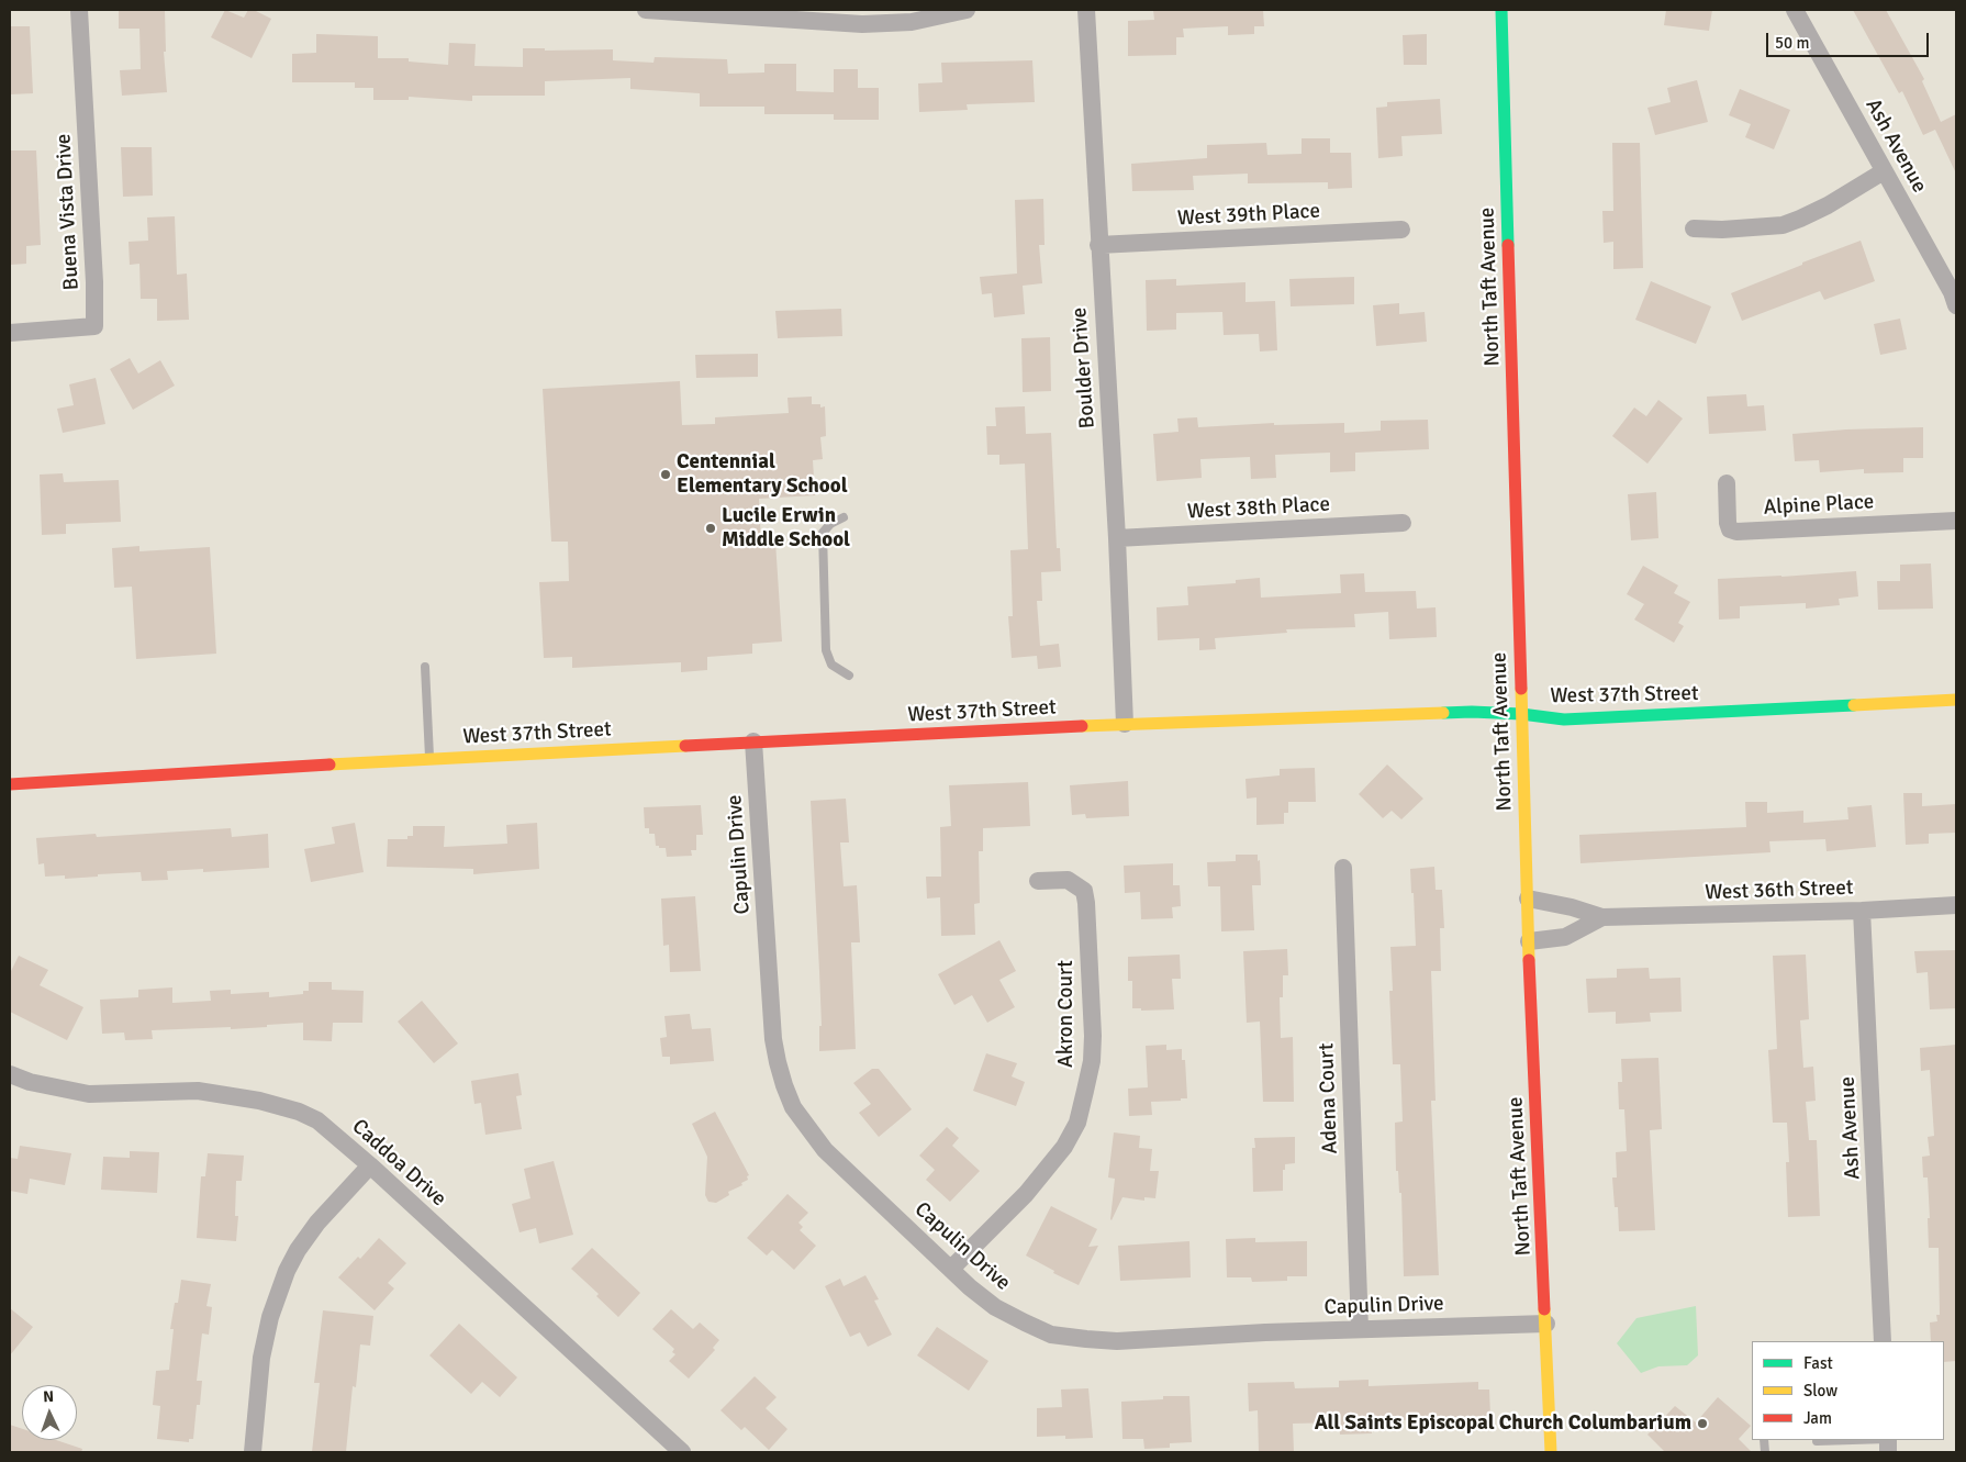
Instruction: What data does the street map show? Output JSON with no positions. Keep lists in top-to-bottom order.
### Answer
{
  "streets": {
    "street": [
      "Ash Avenue",
      "Buena Vista Drive",
      "West 39th Place",
      "North Taft Avenue",
      "Boulder Drive",
      "Alpine Place",
      "West 38th Place",
      "West 37th Street",
      "Capulin Drive",
      "West 36th Street",
      "Akron Court",
      "Adena Court",
      "Caddoa Drive"
    ]
  },
  "crossings": [
    ["Ash Avenue", "West 36th Street"],
    ["West 39th Place", "Boulder Drive"],
    ["North Taft Avenue", "West 37th Street"],
    ["North Taft Avenue", "Capulin Drive"],
    ["North Taft Avenue", "West 36th Street"],
    ["Boulder Drive", "West 38th Place"],
    ["Boulder Drive", "West 37th Street"],
    ["West 37th Street", "Capulin Drive"],
    ["Capulin Drive", "Akron Court"],
    ["Capulin Drive", "Adena Court"]
  ],
  "places": ["Centennial Elementary School", "Lucile Erwin Middle School", "All Saints Episcopal Church Columbarium"],
  "legend": ["Fast", "Slow", "Jam"],
  "scale_bar": "50 m",
  "north": "top"
}
